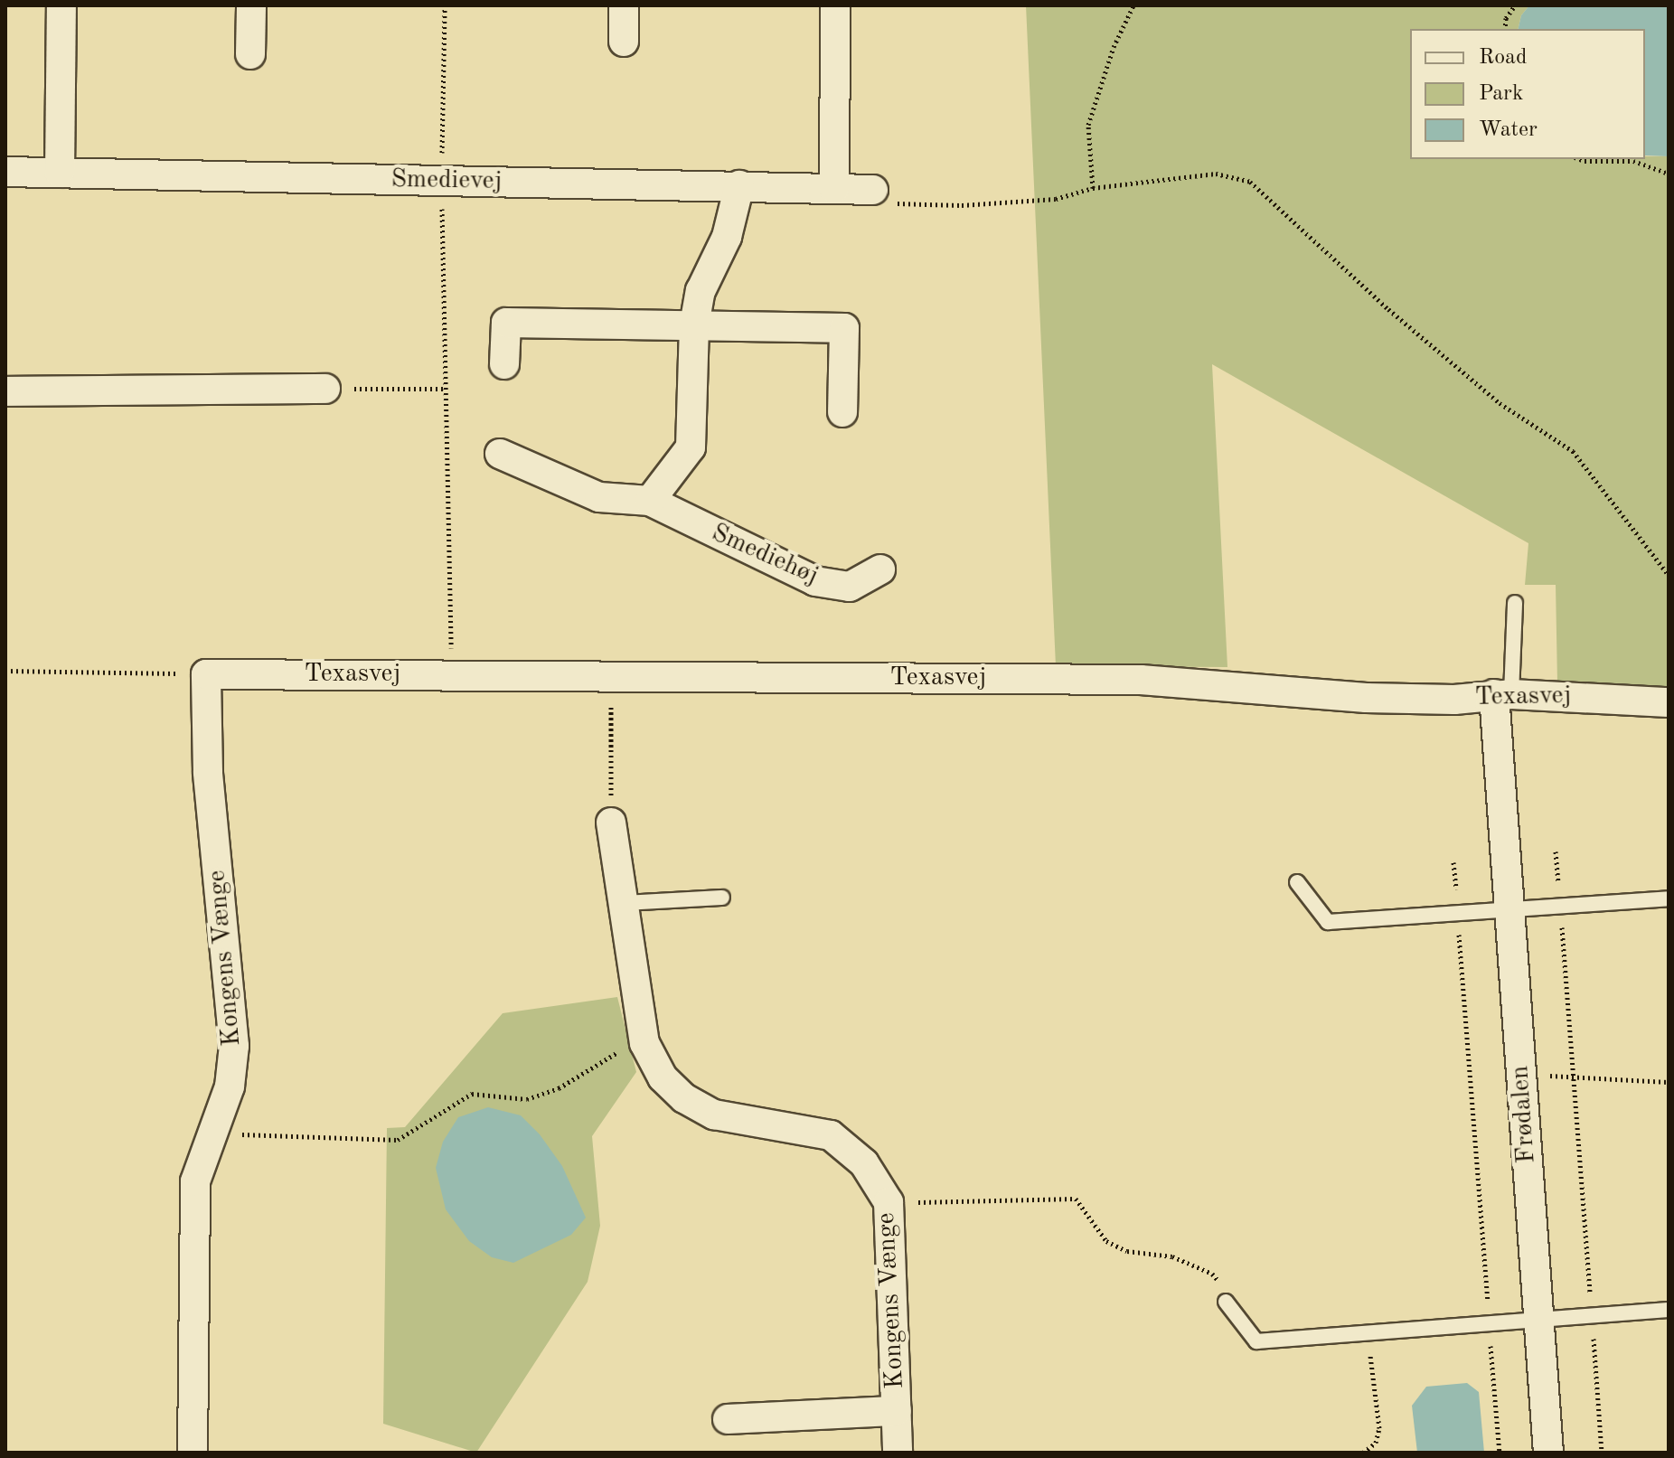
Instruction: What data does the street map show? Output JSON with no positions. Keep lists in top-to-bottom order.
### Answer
{
  "streets": {
    "street": [
      "Smedievej",
      "Smediehøj",
      "Texasvej",
      "Kongens Vænge",
      "Frødalen"
    ]
  },
  "crossings": [
    ["Texasvej", "Kongens Vænge"],
    ["Texasvej", "Frødalen"]
  ],
  "legend": ["Road", "Park", "Water"]
}
